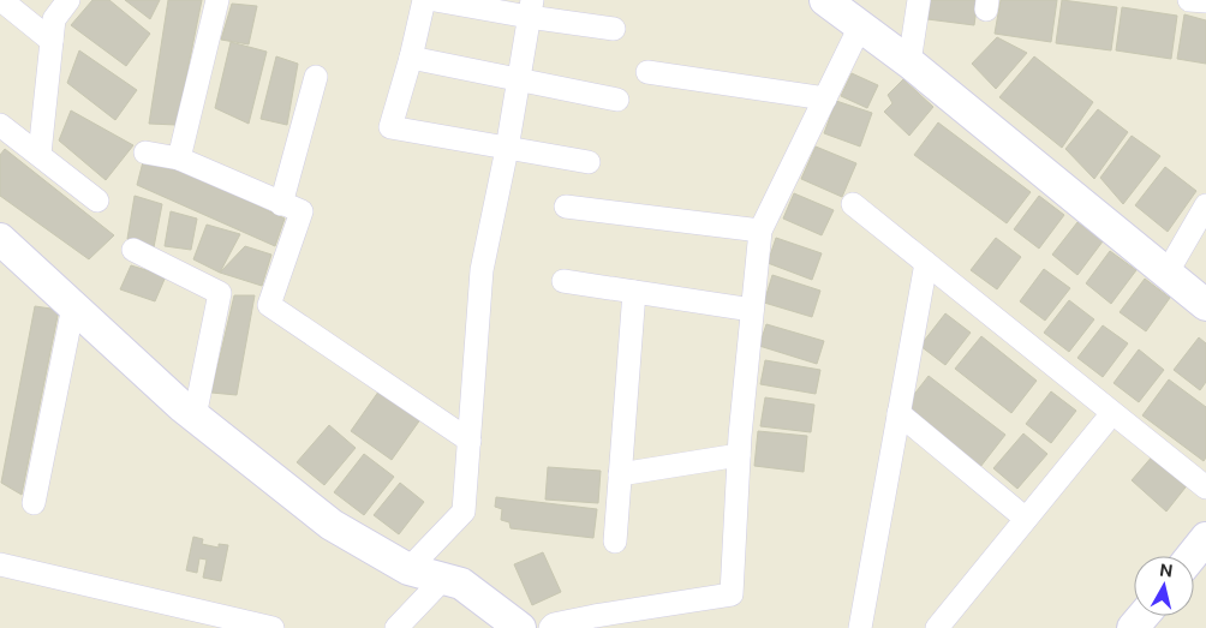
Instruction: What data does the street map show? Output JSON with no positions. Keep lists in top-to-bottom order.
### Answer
{
  "north": "top"
}
